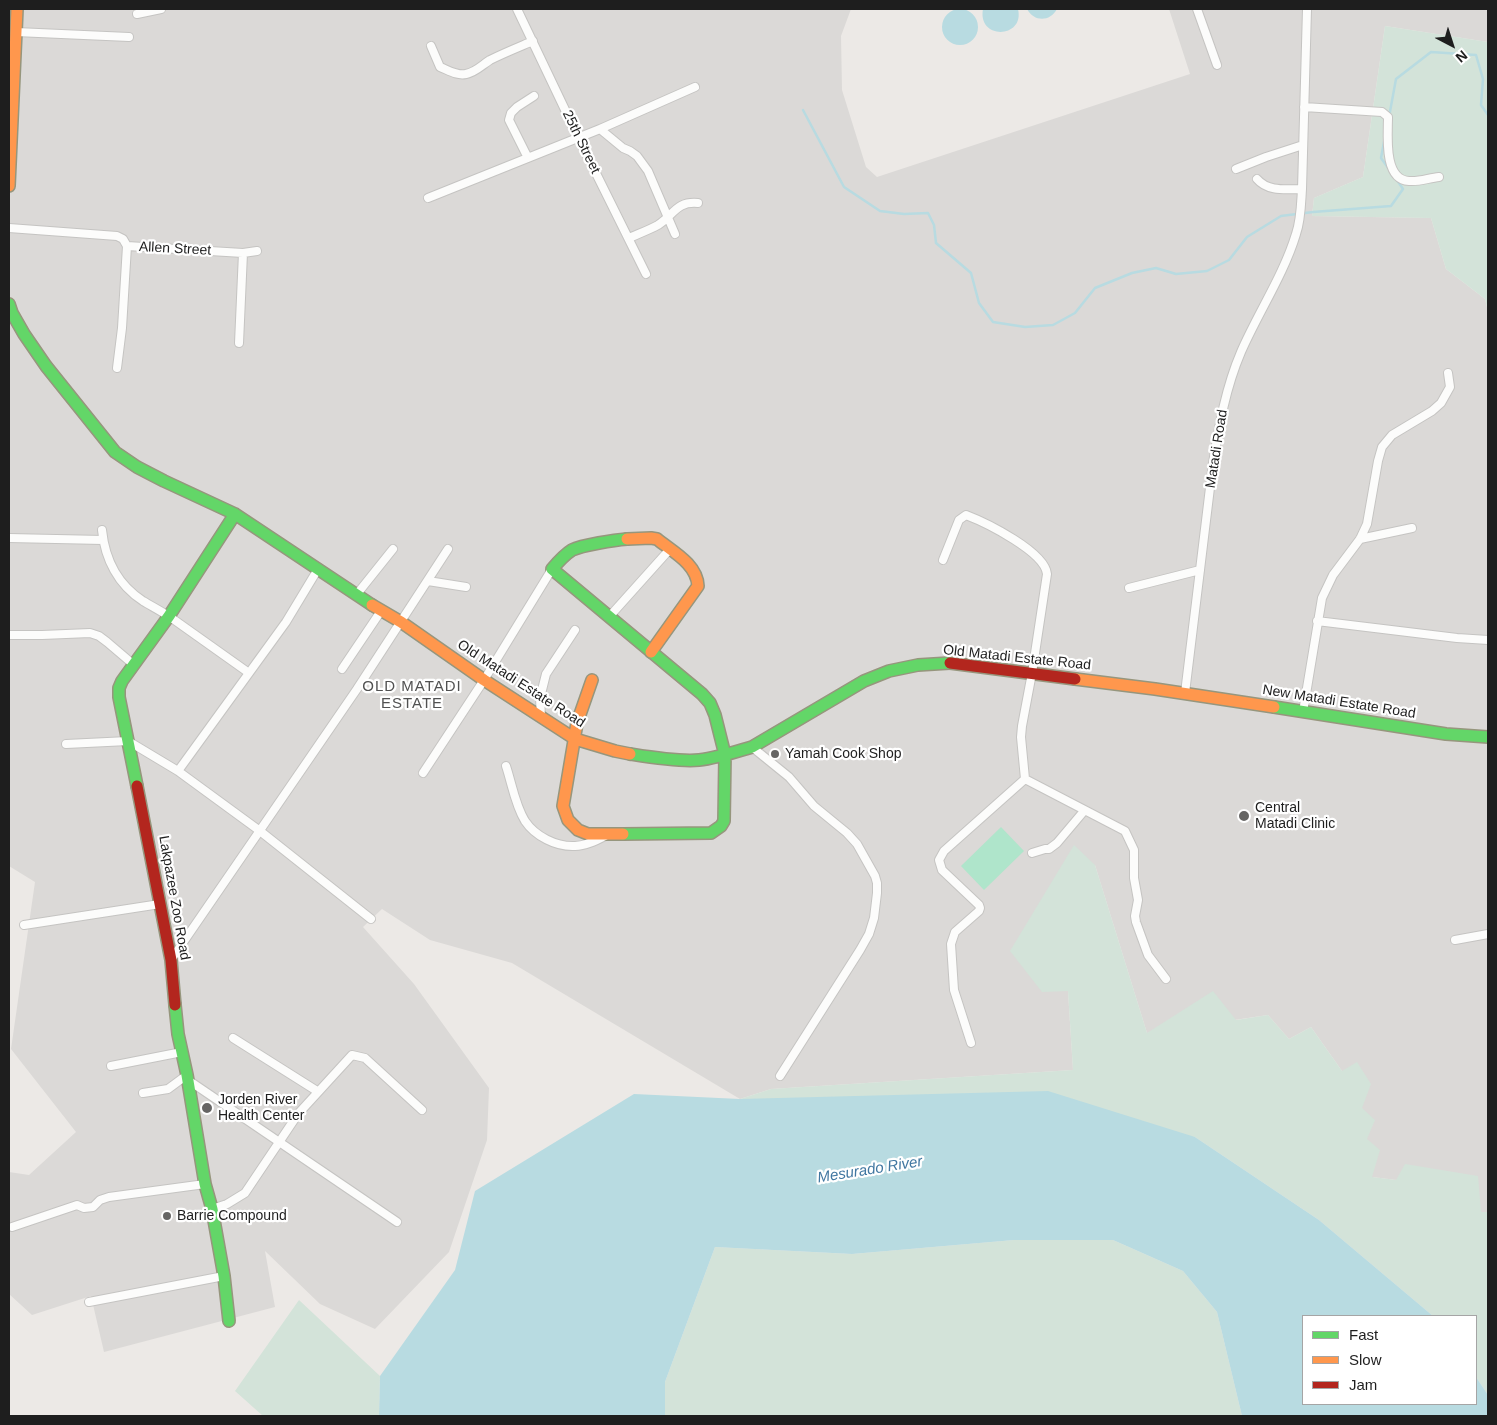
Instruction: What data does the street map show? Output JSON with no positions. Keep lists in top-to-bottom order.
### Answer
{
  "streets": {
    "street": [
      "25th Street",
      "Allen Street",
      "Matadi Road",
      "Old Matadi Estate Road",
      "New Matadi Estate Road",
      "Lakpazee Zoo Road"
    ]
  },
  "crossings": [
    ["Matadi Road", "Old Matadi Estate Road"],
    ["Matadi Road", "New Matadi Estate Road"],
    ["Old Matadi Estate Road", "New Matadi Estate Road"],
    ["Old Matadi Estate Road", "Lakpazee Zoo Road"]
  ],
  "districts": ["OLD MATADI ESTATE"],
  "water": ["Mesurado River"],
  "places": [
    "Yamah Cook Shop",
    "Central Matadi Clinic",
    "Jorden River Health Center",
    "Barrie Compound"
  ],
  "legend": ["Fast", "Slow", "Jam"],
  "north": "bottom right"
}
